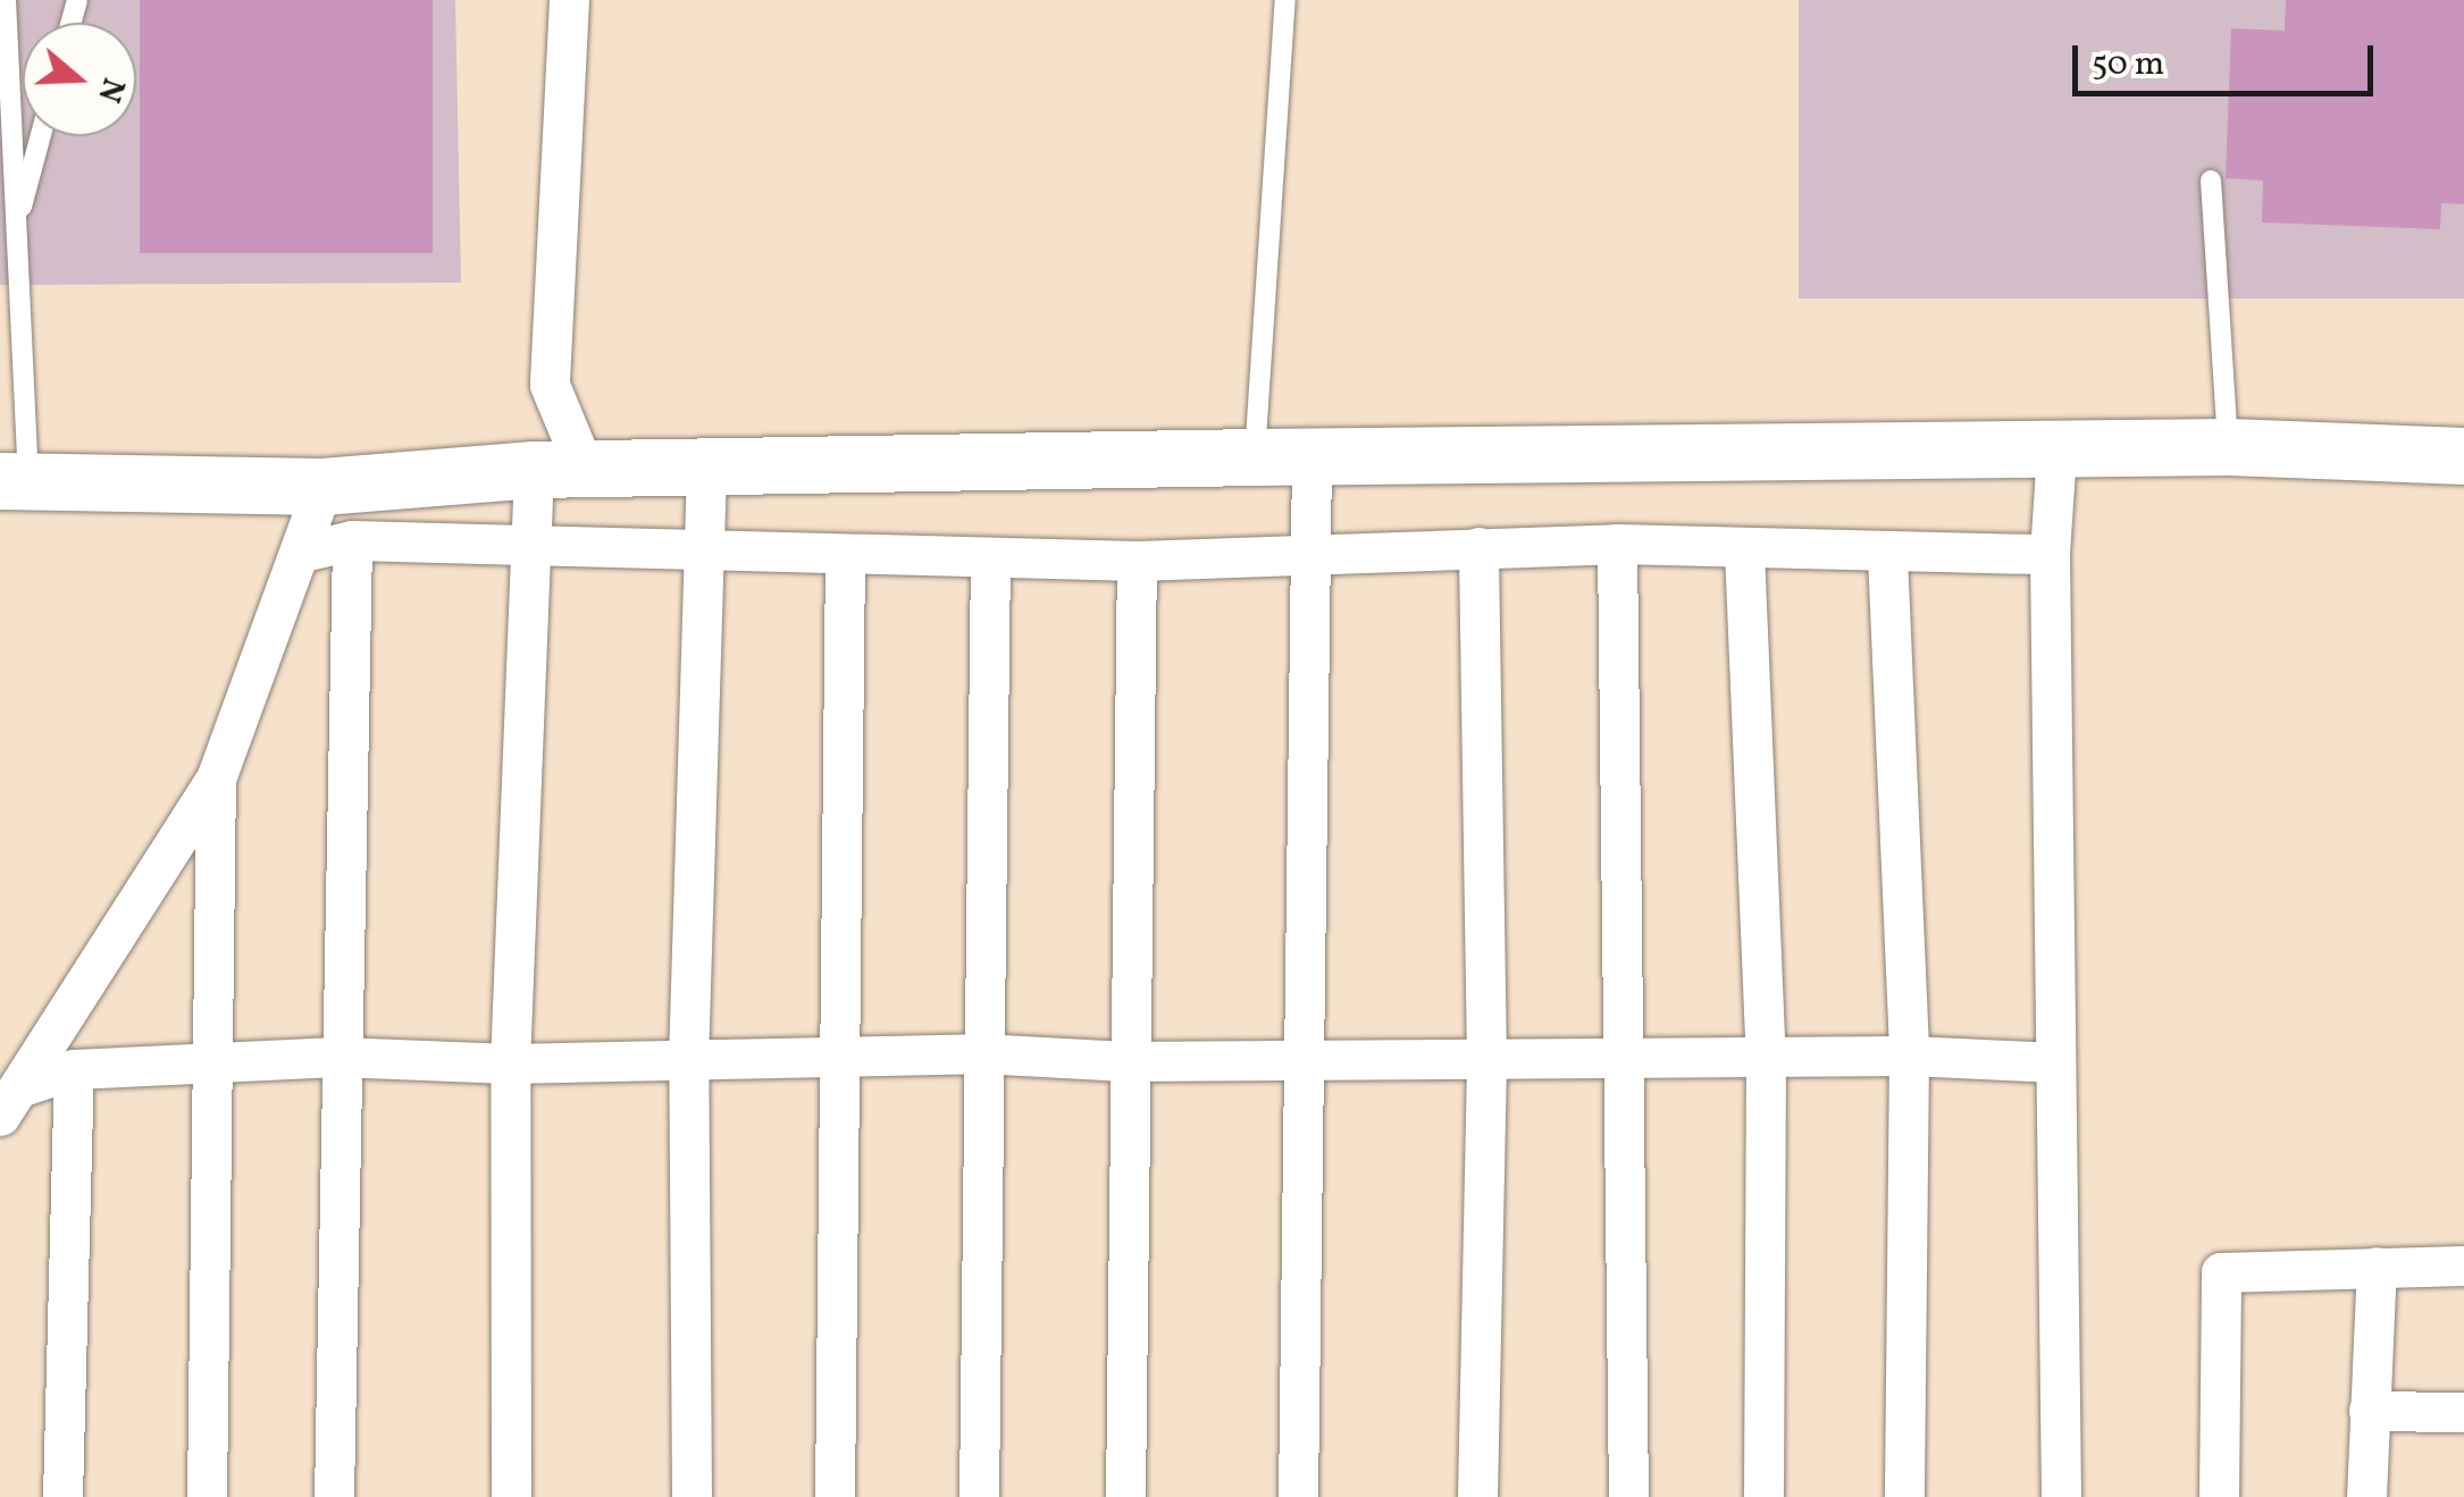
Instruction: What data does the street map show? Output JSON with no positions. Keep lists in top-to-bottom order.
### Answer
{
  "scale_bar": "50 m",
  "north": "right"
}
